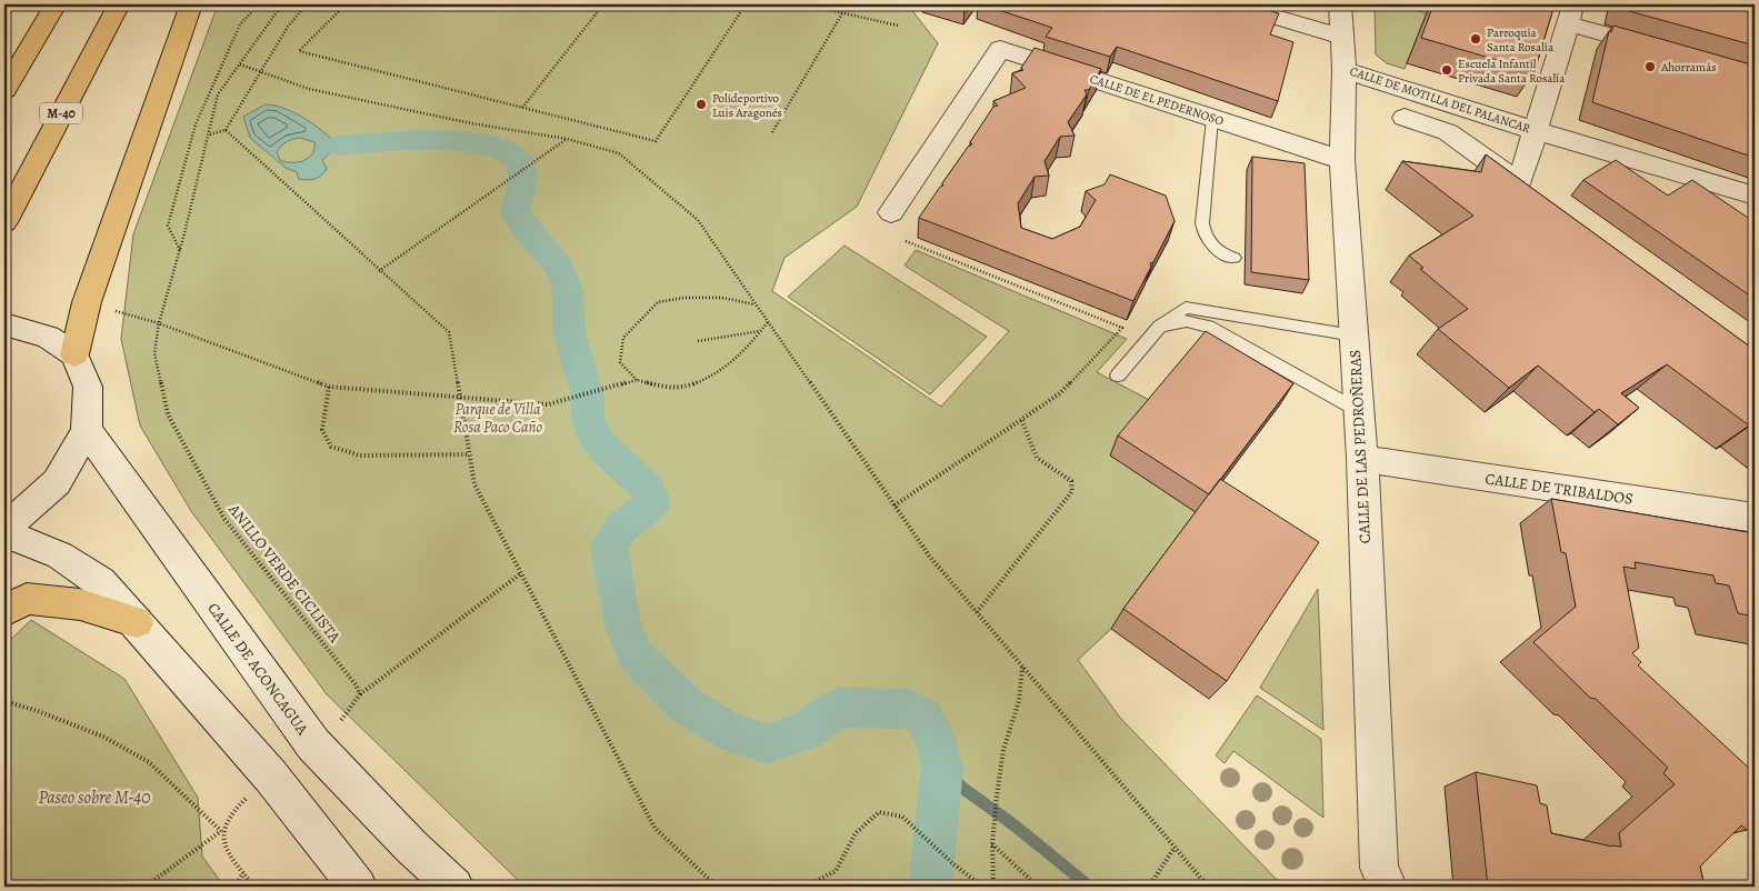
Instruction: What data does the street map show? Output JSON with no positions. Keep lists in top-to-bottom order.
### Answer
{
  "streets": {
    "highway": ["M-40"],
    "street": [
      "CALLE DE EL PEDERNOSO",
      "CALLE DE MOTILLA DEL PALANCAR",
      "CALLE DE LAS PEDROÑERAS",
      "CALLE DE TRIBALDOS",
      "CALLE DE ACONCAGUA"
    ],
    "path": ["ANILLO VERDE CICLISTA"]
  },
  "crossings": [
    ["CALLE DE EL PEDERNOSO", "CALLE DE LAS PEDROÑERAS"],
    ["CALLE DE MOTILLA DEL PALANCAR", "CALLE DE LAS PEDROÑERAS"],
    ["CALLE DE LAS PEDROÑERAS", "CALLE DE TRIBALDOS"]
  ],
  "parks": ["Parque de Villa Rosa Paco Caño", "Paseo sobre M-40"],
  "places": [
    "Parroquia Santa Rosalía",
    "Ahorramás",
    "Escuela Infantil Privada Santa Rosalía",
    "Polideportivo Luis Aragonés"
  ]
}
